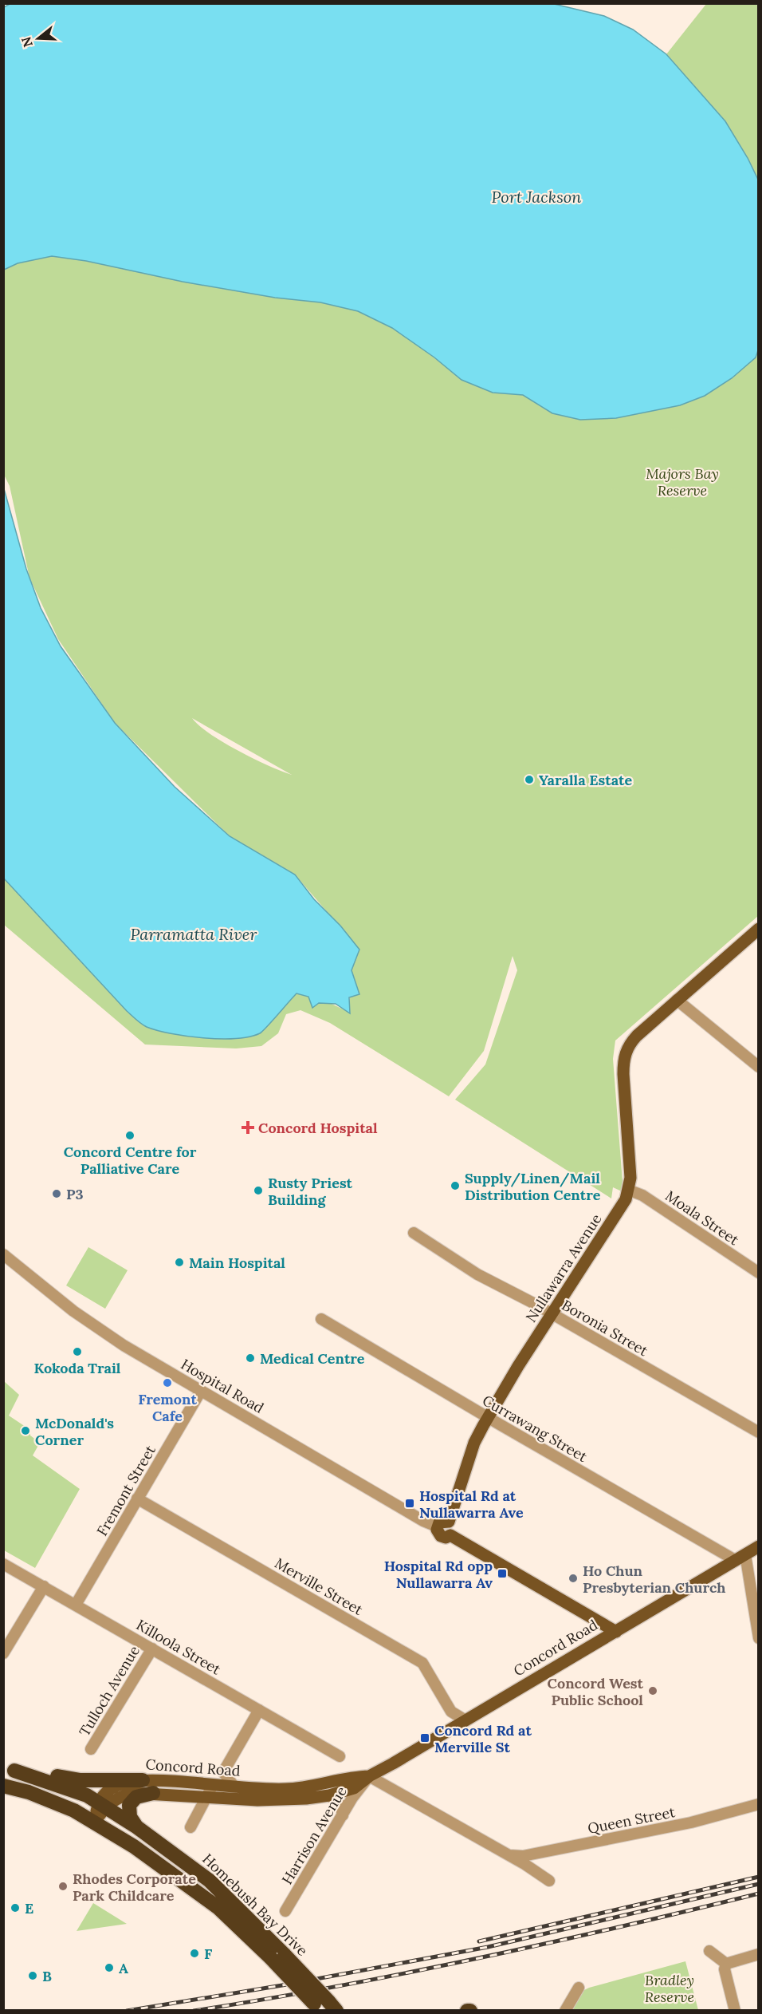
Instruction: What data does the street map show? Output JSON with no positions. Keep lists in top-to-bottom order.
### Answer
{
  "streets": {
    "highway": ["Homebush Bay Drive"],
    "main road": ["Nullawarra Avenue", "Concord Road"],
    "street": [
      "Moala Street",
      "Boronia Street",
      "Hospital Road",
      "Currawang Street",
      "Fremont Street",
      "Merville Street",
      "Killoola Street",
      "Tulloch Avenue",
      "Queen Street",
      "Harrison Avenue"
    ]
  },
  "crossings": [
    ["Moala Street", "Nullawarra Avenue"],
    ["Nullawarra Avenue", "Boronia Street"],
    ["Nullawarra Avenue", "Hospital Road"],
    ["Nullawarra Avenue", "Currawang Street"],
    ["Hospital Road", "Fremont Street"],
    ["Currawang Street", "Concord Road"],
    ["Fremont Street", "Merville Street"],
    ["Fremont Street", "Killoola Street"],
    ["Merville Street", "Concord Road"],
    ["Killoola Street", "Tulloch Avenue"],
    ["Concord Road", "Harrison Avenue"],
    ["Concord Road", "Homebush Bay Drive"]
  ],
  "water": ["Port Jackson", "Parramatta River"],
  "parks": ["Majors Bay Reserve", "Bradley Reserve"],
  "places": {
    "other": [
      "Yaralla Estate",
      "Concord Centre for Palliative Care",
      "Supply/Linen/Mail Distribution Centre",
      "Rusty Priest Building",
      "P3",
      "Main Hospital",
      "Kokoda Trail",
      "Medical Centre",
      "Fremont Cafe",
      "McDonald's Corner",
      "Ho Chun Presbyterian Church",
      "Concord West Public School",
      "Rhodes Corporate Park Childcare",
      "E",
      "F",
      "A",
      "B"
    ],
    "health": ["Concord Hospital"],
    "transit": ["Hospital Rd at Nullawarra Ave", "Hospital Rd opp Nullawarra Av", "Concord Rd at Merville St"]
  },
  "north": "left"
}
